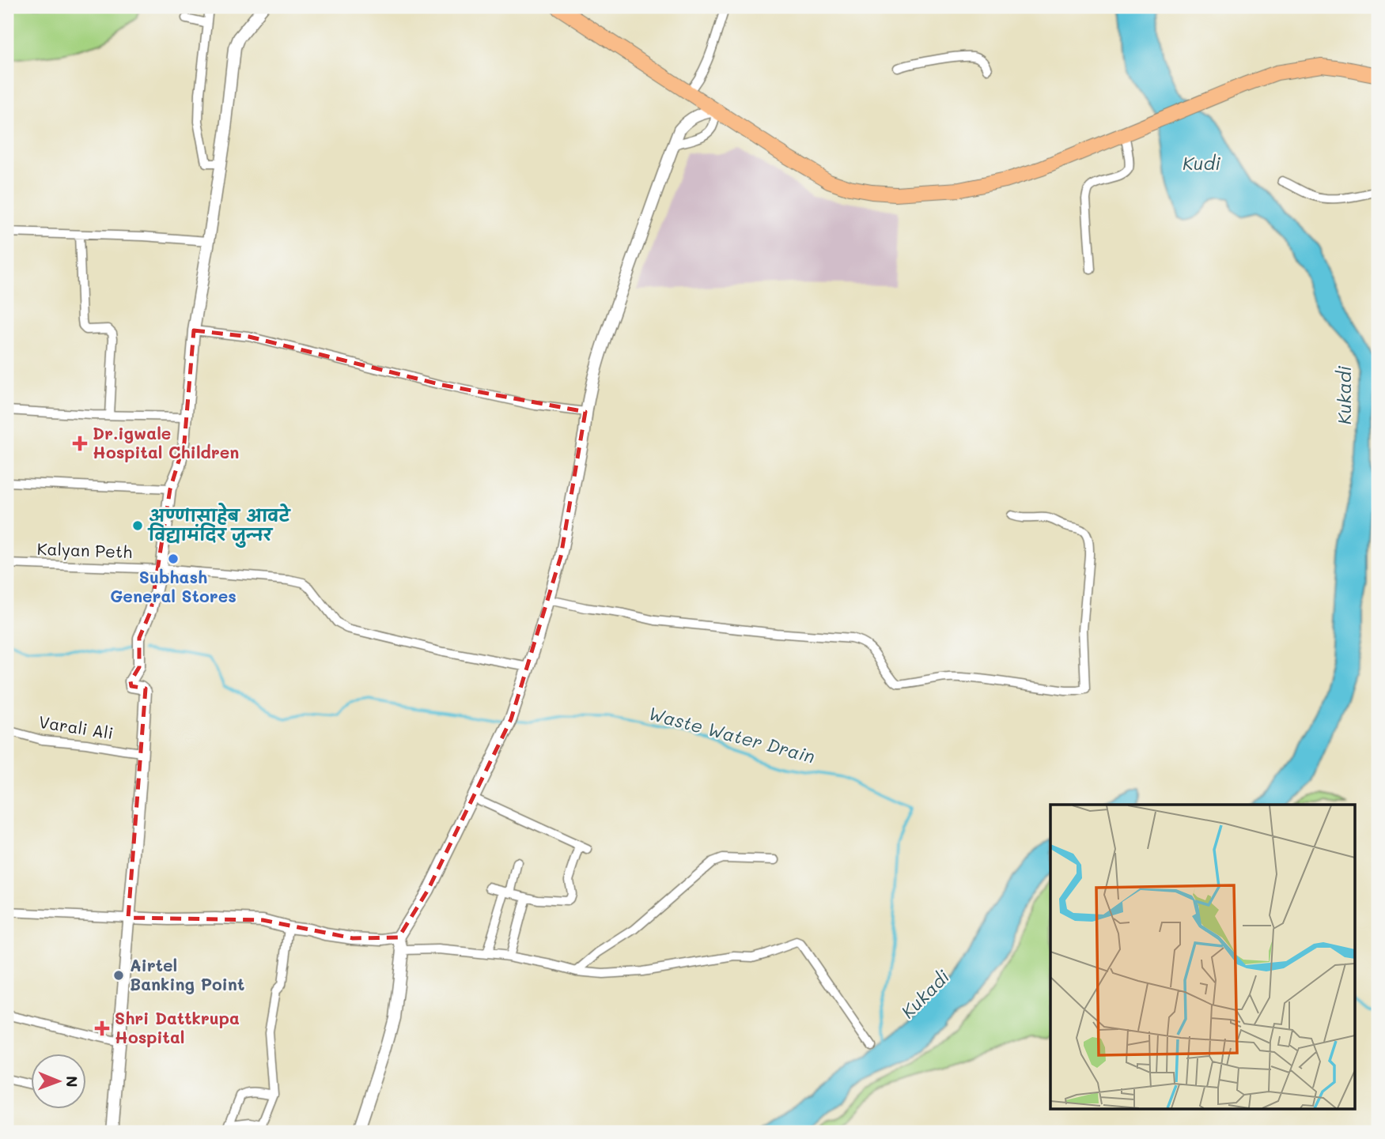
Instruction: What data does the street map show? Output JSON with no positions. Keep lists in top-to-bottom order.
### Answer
{
  "streets": {
    "street": ["Kalyan Peth", "Varali Ali"]
  },
  "water": ["Kudi", "Kukadi", "Waste Water Drain"],
  "places": {
    "health": ["Dr.igwale Hospital Children", "Shri Dattkrupa Hospital"],
    "other": ["अण्णासाहेब आवटे विद्यामंदिर जुन्नर", "Subhash General Stores", "Airtel Banking Point"]
  },
  "north": "right"
}
